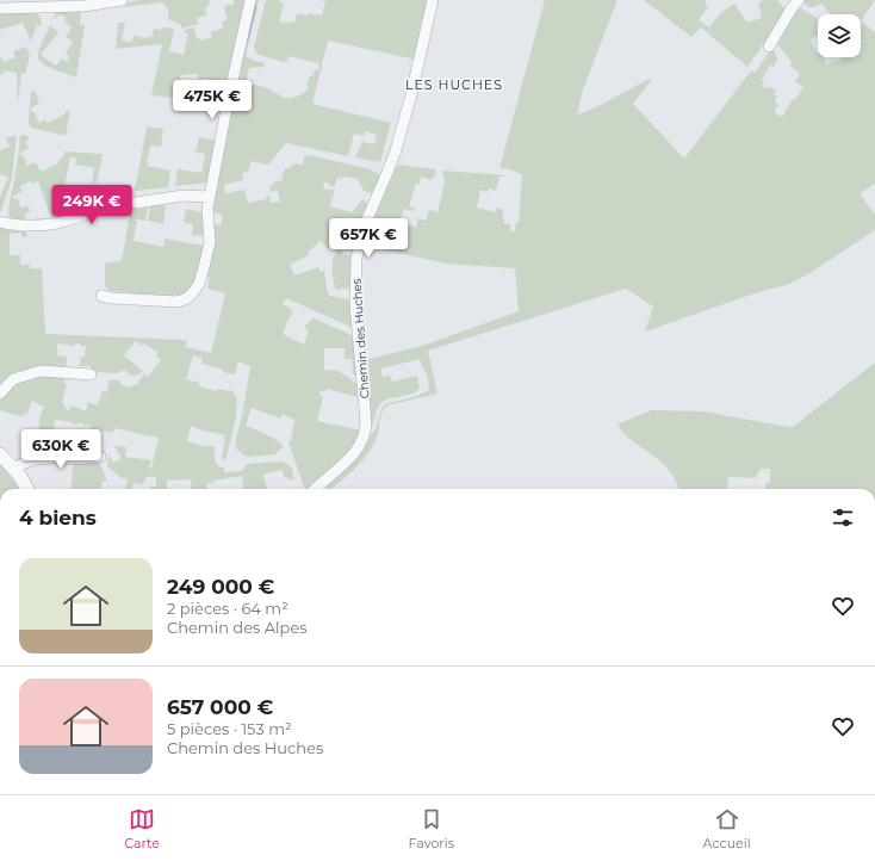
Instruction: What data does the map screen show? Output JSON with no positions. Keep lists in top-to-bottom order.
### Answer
{
  "streets": {
    "street": ["Chemin des Huches"]
  },
  "districts": ["LES HUCHES"],
  "page": {
    "price": [
      "475K €",
      "249K €",
      "657K €",
      "630K €"
    ],
    "heading": "4 biens",
    "list": [
      {
        "name": "249 000 €",
        "note": "2 pièces · 64 m² · Chemin des Alpes"
      },
      {
        "name": "657 000 €",
        "note": "5 pièces · 153 m² · Chemin des Huches"
      }
    ],
    "tabs": ["Carte", "Favoris", "Accueil"]
  }
}
